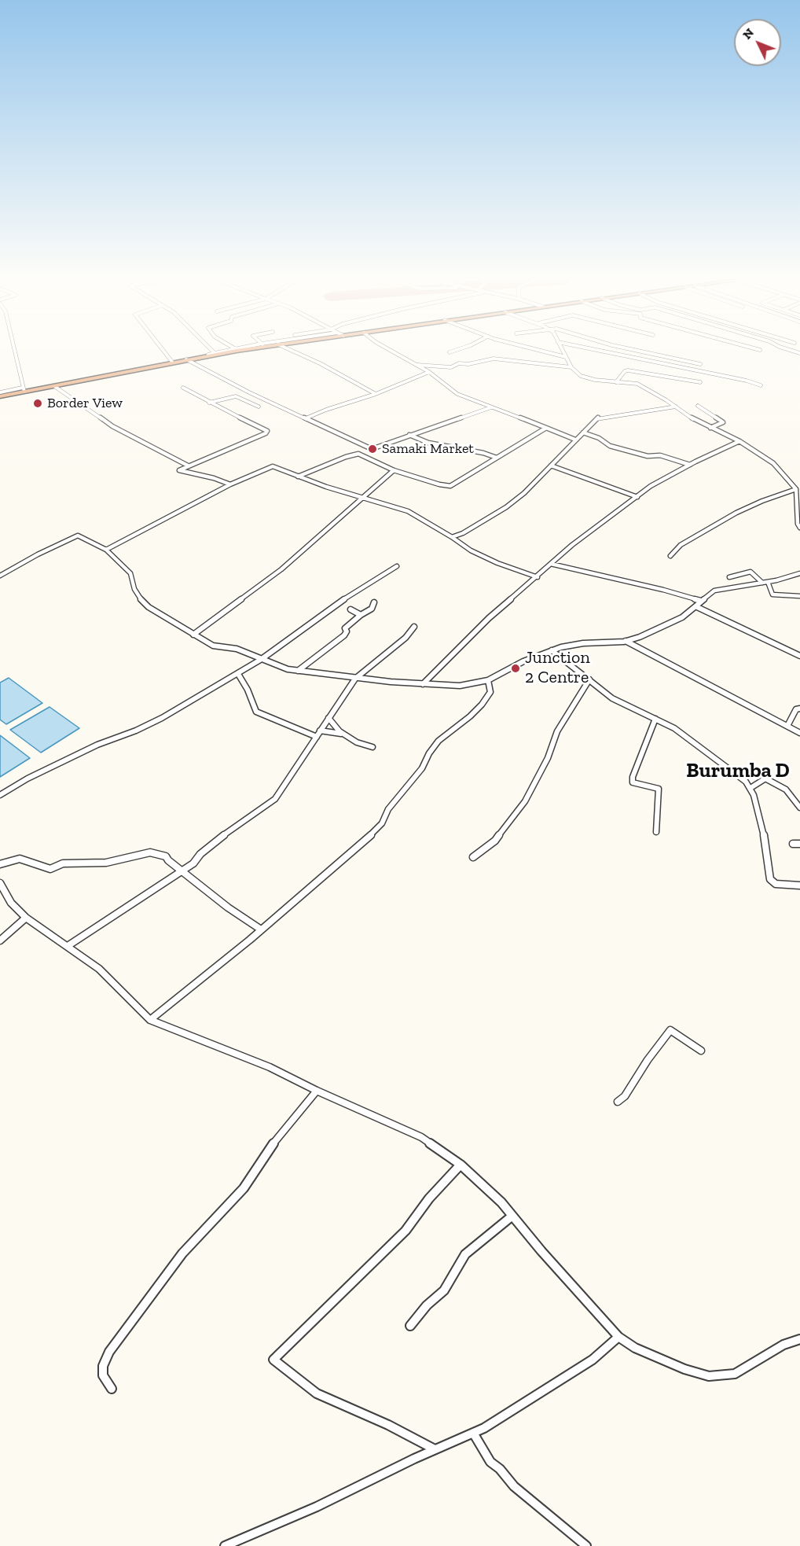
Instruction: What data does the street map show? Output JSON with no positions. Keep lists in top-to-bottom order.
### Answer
{
  "districts": ["Burumba D"],
  "places": ["Border View", "Samaki Market", "Junction 2 Centre"],
  "north": "top left"
}
